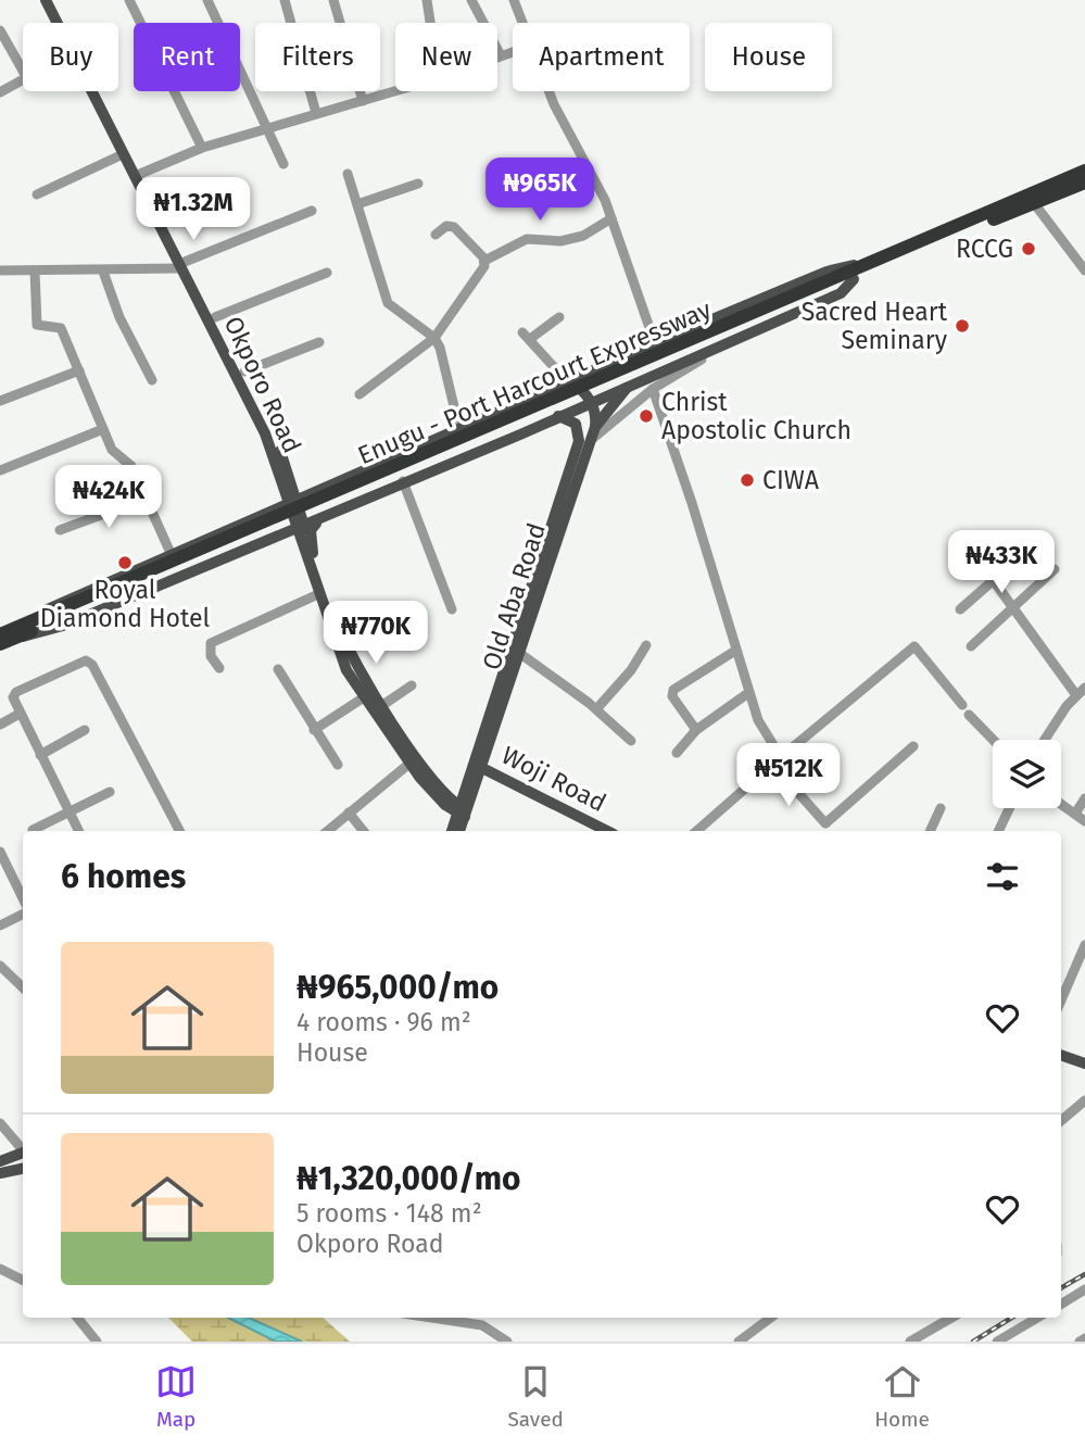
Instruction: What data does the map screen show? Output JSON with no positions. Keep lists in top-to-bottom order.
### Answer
{
  "streets": {
    "highway": ["Enugu - Port Harcourt Expressway"],
    "main road": ["Okporo Road", "Old Aba Road", "Woji Road"]
  },
  "crossings": [
    ["Okporo Road", "Old Aba Road"],
    ["Old Aba Road", "Woji Road"]
  ],
  "places": [
    "RCCG",
    "Sacred Heart Seminary",
    "Christ Apostolic Church",
    "CIWA",
    "Royal Diamond Hotel"
  ],
  "page": {
    "chip": [
      "Buy",
      "Rent",
      "Filters",
      "New",
      "Apartment",
      "House"
    ],
    "price": [
      "₦965K",
      "₦1.32M",
      "₦424K",
      "₦433K",
      "₦770K",
      "₦512K"
    ],
    "heading": "6 homes",
    "list": [
      {
        "name": "₦965,000/mo",
        "note": "4 rooms · 96 m² · House"
      },
      {
        "name": "₦1,320,000/mo",
        "note": "5 rooms · 148 m² · Okporo Road"
      }
    ],
    "tabs": ["Map", "Saved", "Home"]
  }
}
